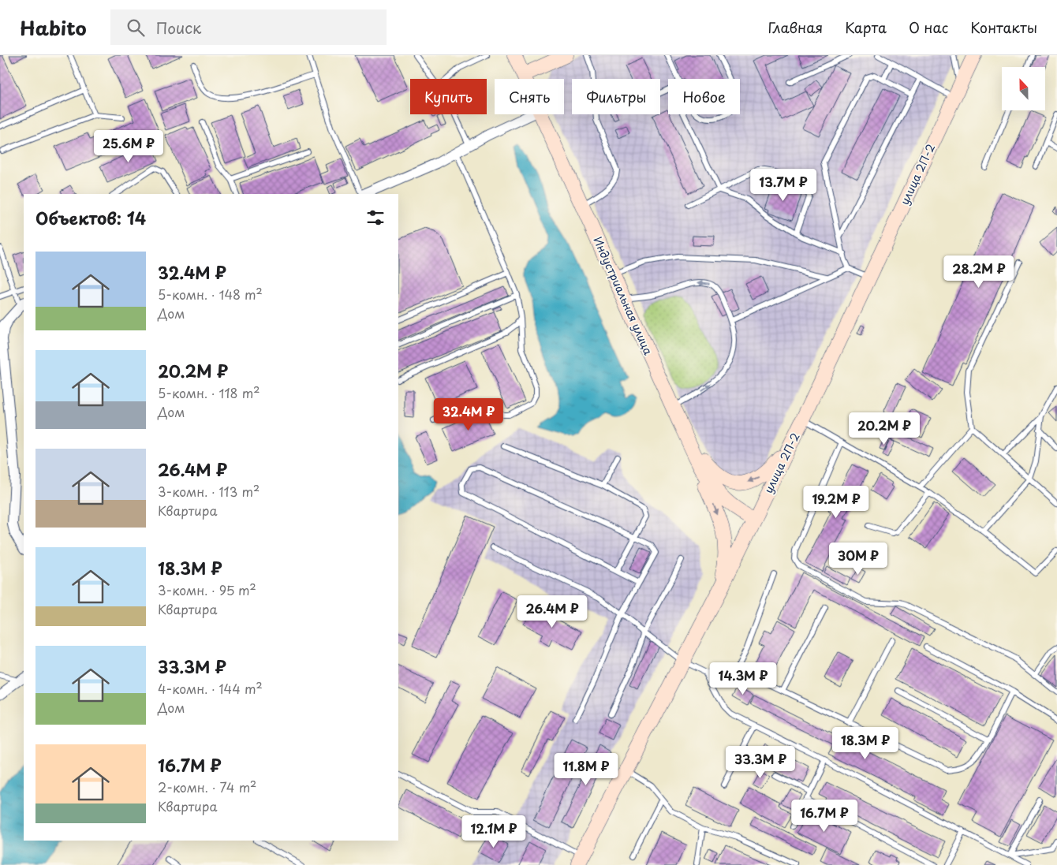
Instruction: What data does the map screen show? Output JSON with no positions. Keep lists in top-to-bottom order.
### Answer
{
  "streets": {
    "main road": ["улица 2П-2", "Индустриальная улица"]
  },
  "crossings": [
    ["улица 2П-2", "Индустриальная улица"]
  ],
  "north": "top",
  "page": {
    "header": "Habito",
    "search": "Поиск",
    "nav": [
      "Главная",
      "Карта",
      "О нас",
      "Контакты"
    ],
    "chip": [
      "Купить",
      "Снять",
      "Фильтры",
      "Новое"
    ],
    "price": [
      "25.6M ₽",
      "13.7M ₽",
      "28.2M ₽",
      "32.4M ₽",
      "20.2M ₽",
      "19.2M ₽",
      "30M ₽",
      "26.4M ₽",
      "14.3M ₽",
      "18.3M ₽",
      "33.3M ₽",
      "11.8M ₽",
      "16.7M ₽",
      "12.1M ₽"
    ],
    "heading": "Объектов: 14",
    "list": [
      {
        "name": "32.4M ₽",
        "note": "5-комн. · 148 m² · Дом"
      },
      {
        "name": "20.2M ₽",
        "note": "5-комн. · 118 m² · Дом"
      },
      {
        "name": "26.4M ₽",
        "note": "3-комн. · 113 m² · Квартира"
      },
      {
        "name": "18.3M ₽",
        "note": "3-комн. · 95 m² · Квартира"
      },
      {
        "name": "33.3M ₽",
        "note": "4-комн. · 144 m² · Дом"
      },
      {
        "name": "16.7M ₽",
        "note": "2-комн. · 74 m² · Квартира"
      }
    ]
  }
}
